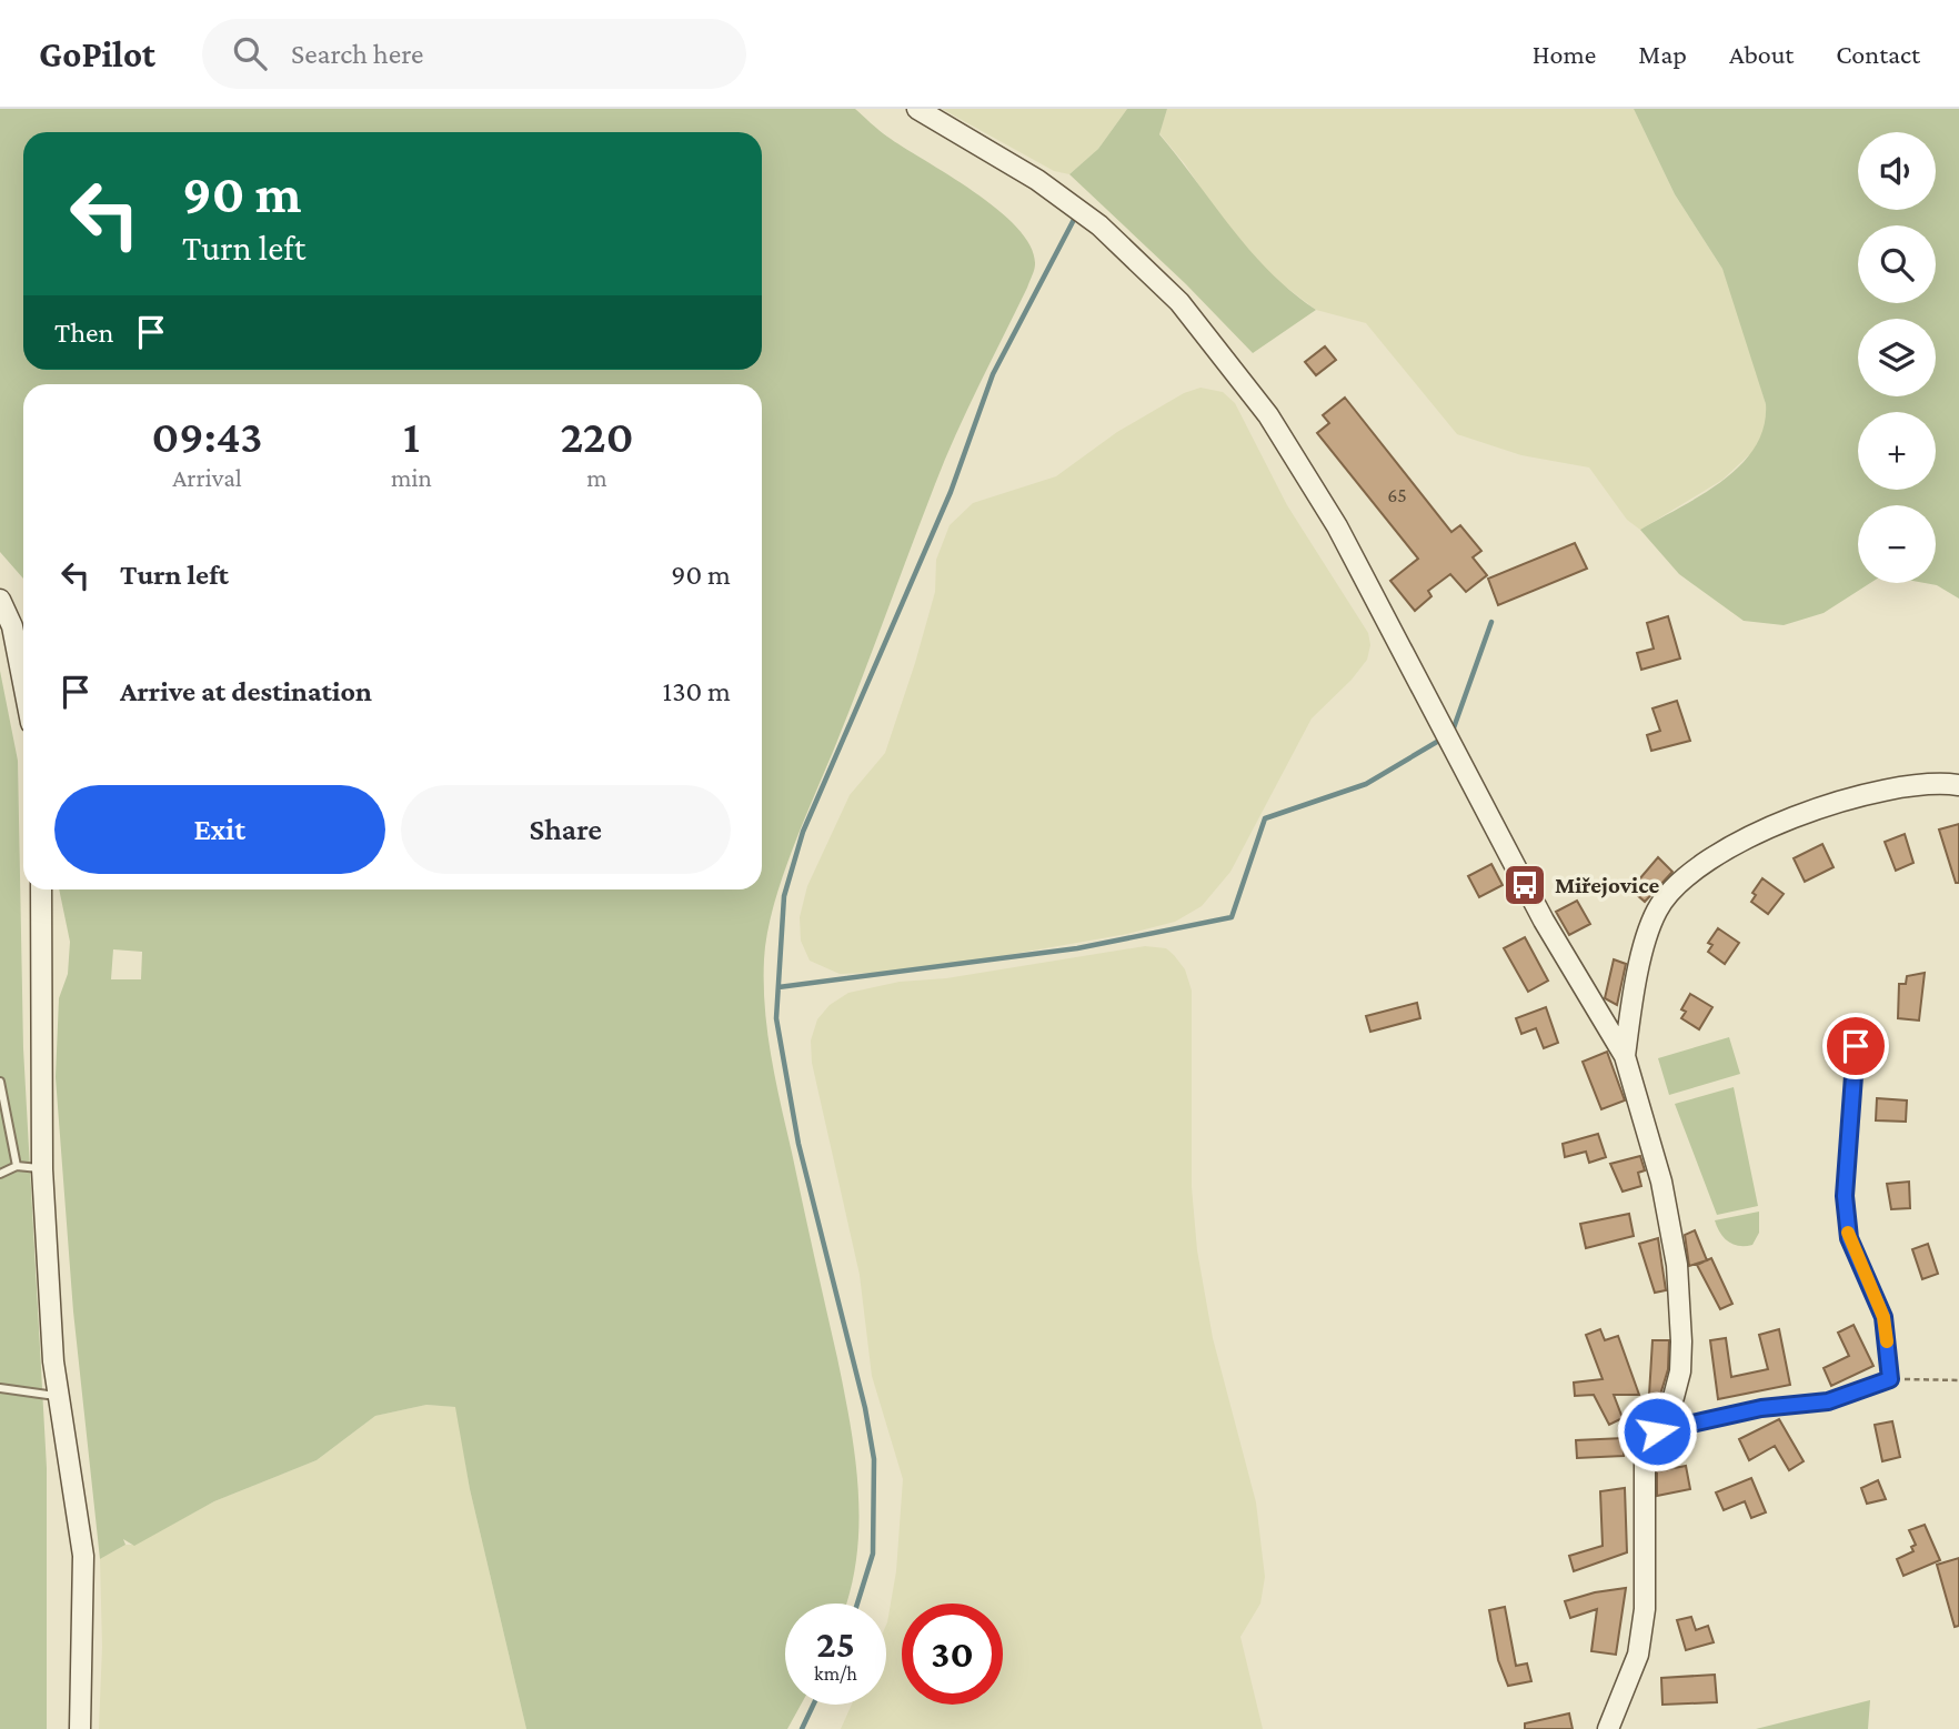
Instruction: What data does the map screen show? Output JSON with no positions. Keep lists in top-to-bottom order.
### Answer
{
  "places": {
    "bus stop": ["Miřejovice"]
  },
  "house_numbers": ["65"],
  "page": {
    "header": "GoPilot",
    "search": "Search here",
    "nav": [
      "Home",
      "Map",
      "About",
      "Contact"
    ],
    "map_buttons": ["+", "−"],
    "turn": ["90 m", "Turn left"],
    "then": "Then",
    "eta": [
      "09:43",
      "Arrival",
      "1",
      "min",
      "220",
      "m"
    ],
    "list": [
      {
        "name": "Turn left",
        "value": "90 m"
      },
      {
        "name": "Arrive at destination",
        "value": "130 m"
      }
    ],
    "buttons": ["Exit", "Share"],
    "speed": "25 km/h",
    "limit": "30"
  }
}
